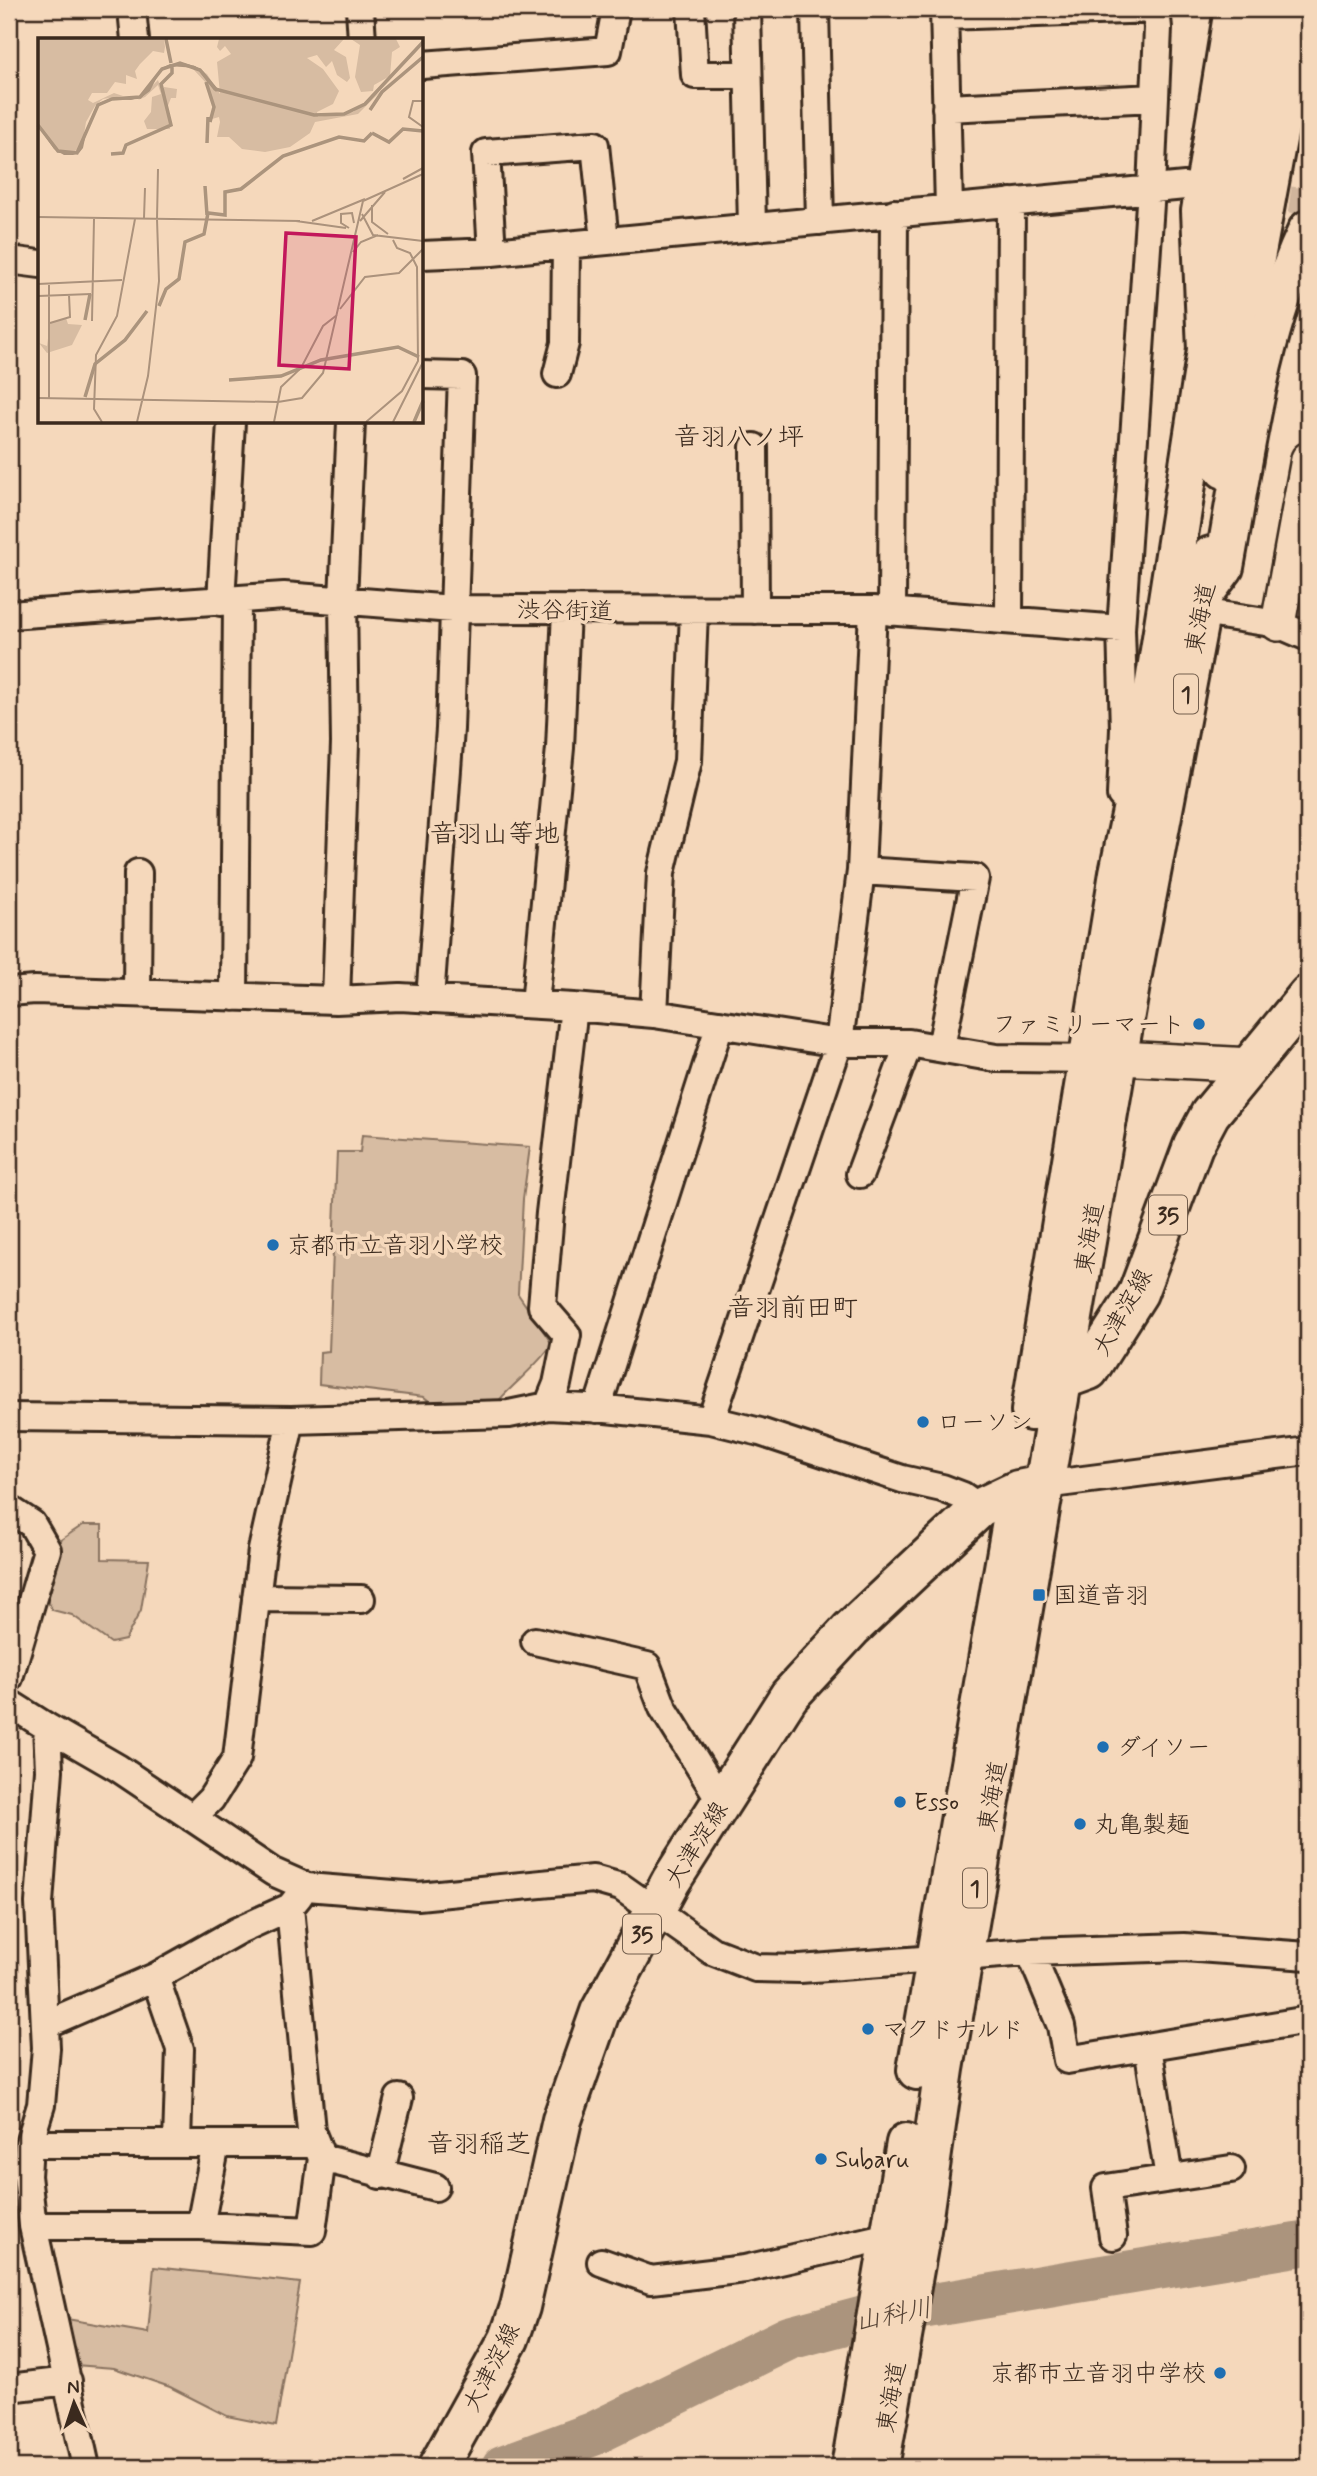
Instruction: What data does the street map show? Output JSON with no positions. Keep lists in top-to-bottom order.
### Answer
{
  "streets": {
    "main road": [
      "東海道",
      "1",
      "35",
      "大津淀線"
    ],
    "street": ["渋谷街道"]
  },
  "crossings": [
    ["東海道", "大津淀線"]
  ],
  "districts": [
    "音羽八ノ坪",
    "音羽山等地",
    "音羽前田町",
    "音羽稲芝"
  ],
  "water": ["山科川"],
  "places": {
    "other": [
      "ファミリーマート",
      "京都市立音羽小学校",
      "ローソン",
      "ダイソー",
      "Esso",
      "丸亀製麺",
      "マクドナルド",
      "Subaru",
      "京都市立音羽中学校"
    ],
    "transit": ["国道音羽"]
  },
  "north": "top"
}
